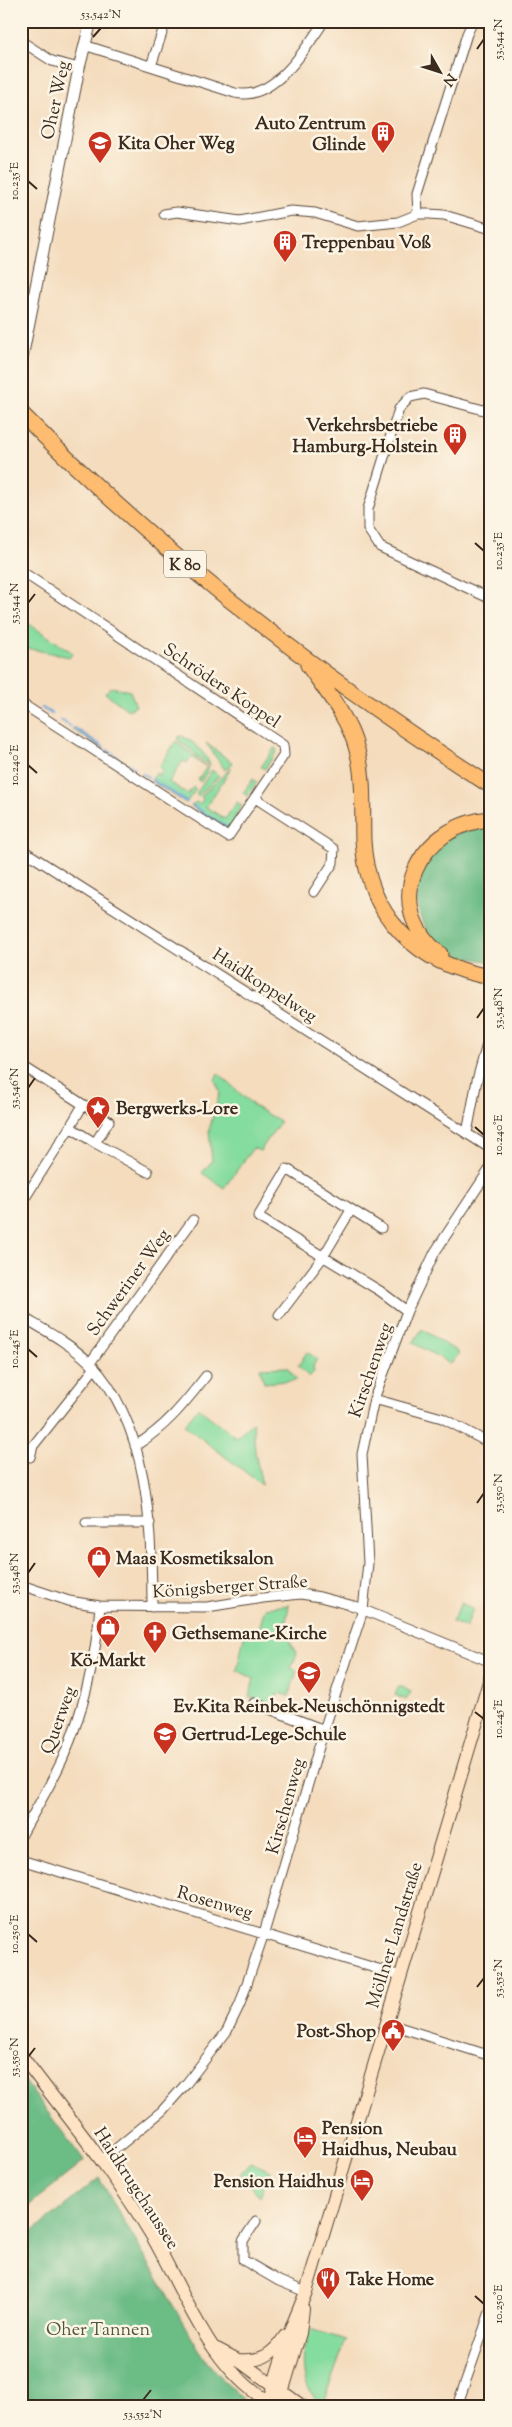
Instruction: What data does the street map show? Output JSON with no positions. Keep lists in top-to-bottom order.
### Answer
{
  "streets": {
    "highway": ["K 80"],
    "main road": ["Möllner Landstraße", "Haidkrugchaussee"],
    "street": [
      "Oher Weg",
      "Schröders Koppel",
      "Haidkoppelweg",
      "Schweriner Weg",
      "Kirschenweg",
      "Königsberger Straße",
      "Querweg",
      "Rosenweg"
    ]
  },
  "crossings": [
    ["Kirschenweg", "Königsberger Straße"],
    ["Kirschenweg", "Rosenweg"],
    ["Kirschenweg", "Haidkrugchaussee"],
    ["Königsberger Straße", "Querweg"],
    ["Rosenweg", "Möllner Landstraße"],
    ["Möllner Landstraße", "Haidkrugchaussee"]
  ],
  "parks": ["Oher Tannen"],
  "places": {
    "building": ["Auto Zentrum Glinde", "Treppenbau Voß", "Verkehrsbetriebe Hamburg-Holstein"],
    "school or university": ["Kita Oher Weg", "Ev.Kita Reinbek-Neuschönnigstedt", "Gertrud-Lege-Schule"],
    "place": ["Bergwerks-Lore"],
    "shop": ["Maas Kosmetiksalon", "Kö-Markt"],
    "church": ["Gethsemane-Kirche"],
    "public building": ["Post-Shop"],
    "hotel": ["Pension Haidhus, Neubau", "Pension Haidhus"],
    "restaurant": ["Take Home"]
  },
  "north": "bottom right",
  "coordinates": [
    "53.542°N",
    "53.544°N",
    "10.235°E",
    "10.240°E",
    "53.548°N",
    "53.546°N",
    "10.245°E",
    "53.550°N",
    "10.250°E",
    "53.552°N"
  ]
}
